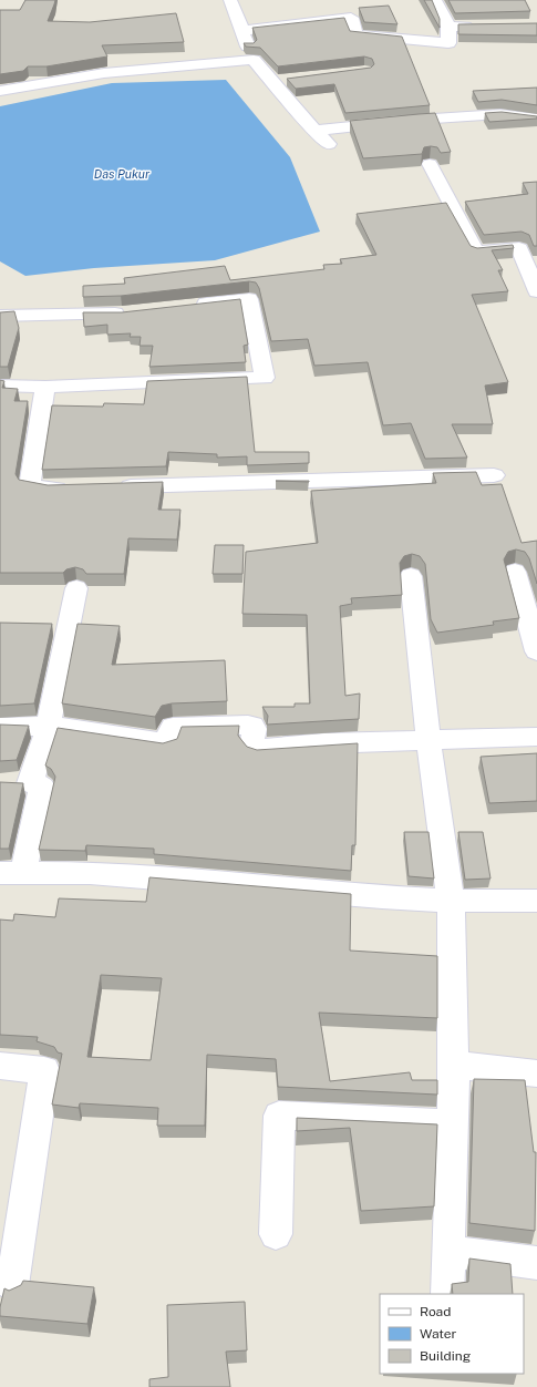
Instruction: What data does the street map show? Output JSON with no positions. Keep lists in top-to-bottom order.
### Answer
{
  "water": ["Das Pukur"],
  "legend": ["Road", "Water", "Building"]
}
